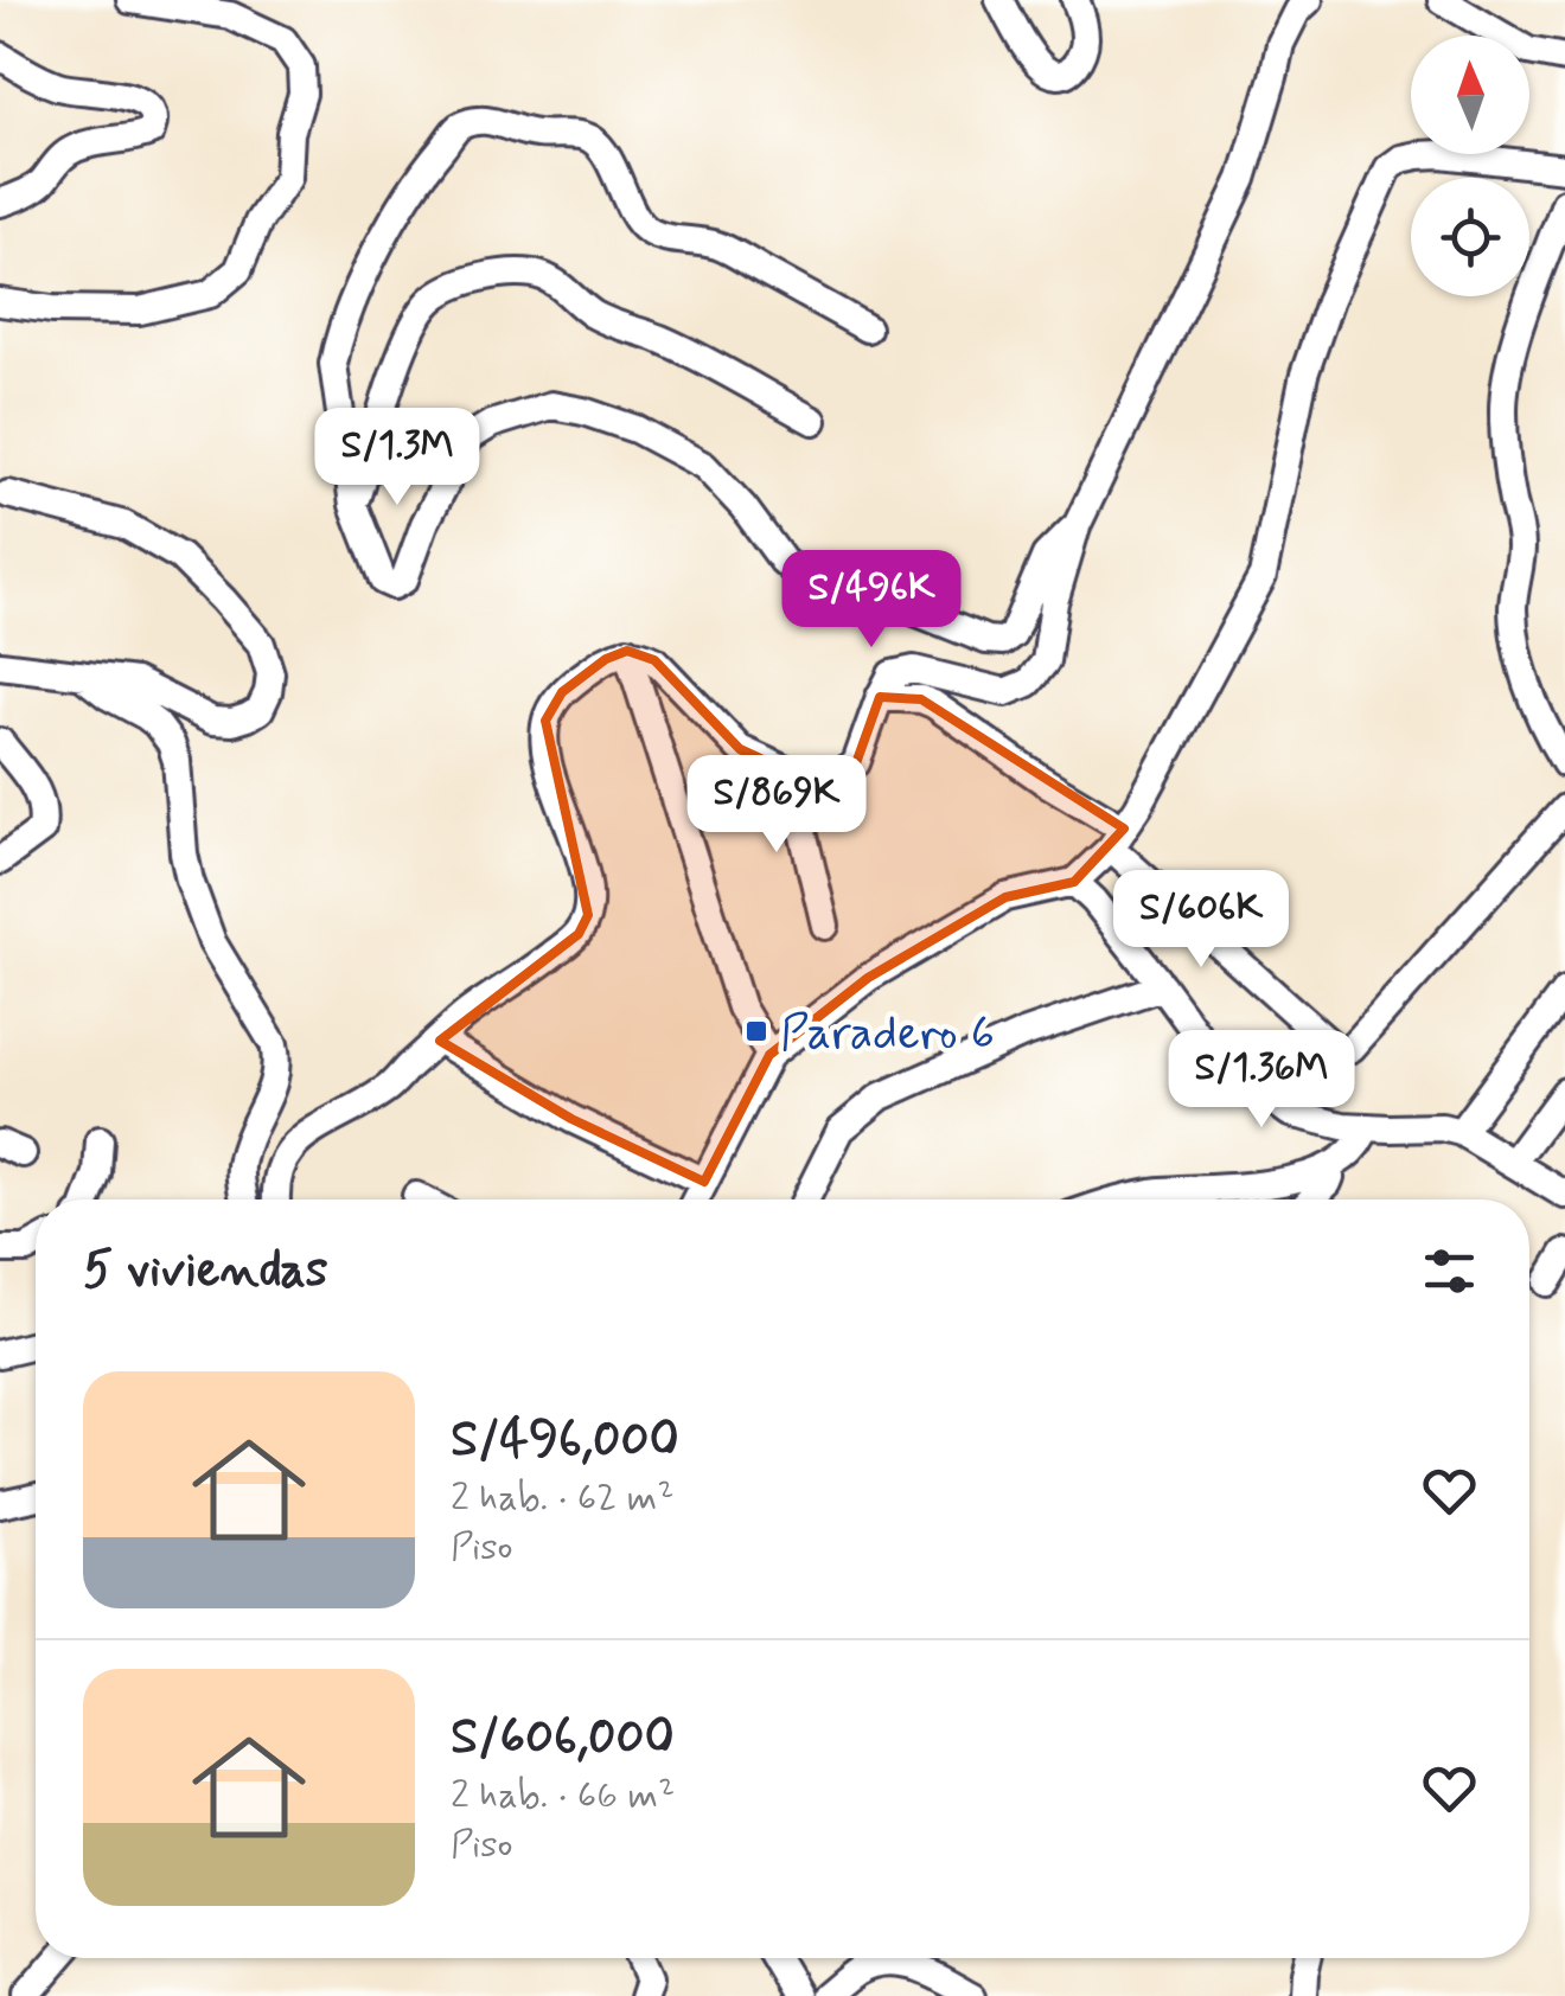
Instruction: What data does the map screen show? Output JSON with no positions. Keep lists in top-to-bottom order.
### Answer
{
  "places": {
    "transit": ["Paradero 6"]
  },
  "north": "top",
  "page": {
    "price": [
      "S/1.3M",
      "S/496K",
      "S/869K",
      "S/606K",
      "S/1.36M"
    ],
    "heading": "5 viviendas",
    "list": [
      {
        "name": "S/496,000",
        "note": "2 hab. · 62 m² · Piso"
      },
      {
        "name": "S/606,000",
        "note": "2 hab. · 66 m² · Piso"
      }
    ]
  }
}
